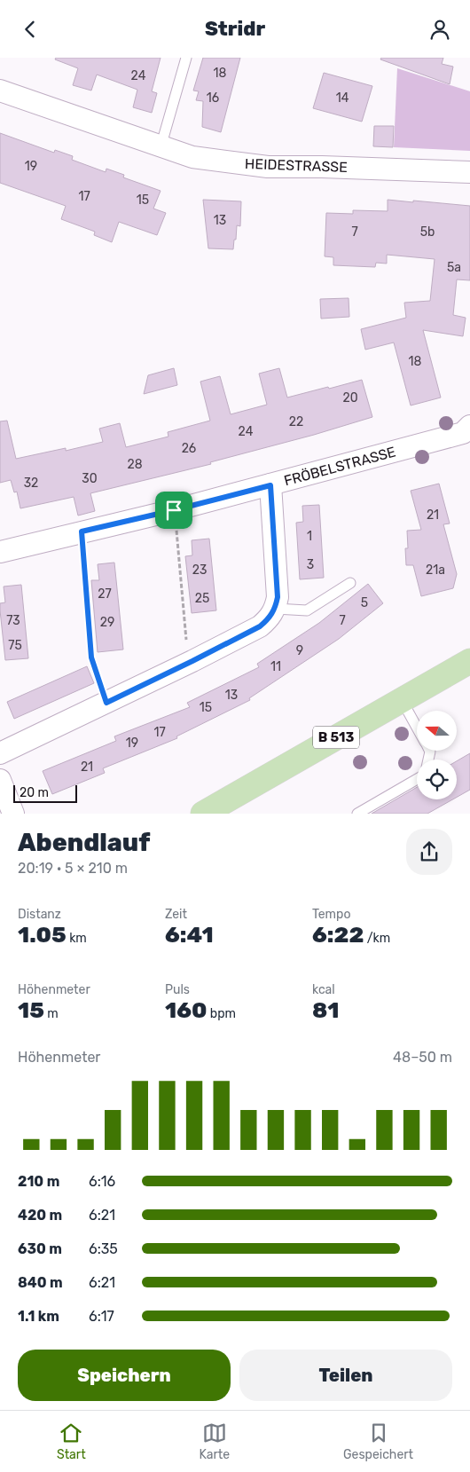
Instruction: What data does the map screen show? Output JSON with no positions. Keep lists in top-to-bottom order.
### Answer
{
  "streets": {
    "main road": ["B 513"],
    "street": ["HEIDESTRASSE", "FRÖBELSTRASSE"]
  },
  "house_numbers": [
    "18",
    "24",
    "16",
    "14",
    "19",
    "17",
    "15",
    "13",
    "7",
    "5b",
    "5a",
    "18",
    "20",
    "22",
    "24",
    "26",
    "28",
    "30",
    "32",
    "21",
    "1",
    "3",
    "23",
    "21a",
    "27",
    "25",
    "5",
    "73",
    "7",
    "29",
    "75",
    "9",
    "11",
    "13",
    "15",
    "17",
    "19",
    "21"
  ],
  "scale_bar": "20 m",
  "north": "left",
  "page": {
    "header": "Stridr",
    "scale": "20 m",
    "heading": ["Abendlauf", "20:19 · 5 × 210 m"],
    "stats": [
      ["Distanz", "1.05 km"],
      ["Zeit", "6:41"],
      ["Tempo", "6:22 /km"],
      ["Höhenmeter", "15 m"],
      ["Puls", "160 bpm"],
      ["kcal", "81"]
    ],
    "chart": ["Höhenmeter", "48–50 m"],
    "list": [
      {
        "name": "210 m",
        "note": "6:16"
      },
      {
        "name": "420 m",
        "note": "6:21"
      },
      {
        "name": "630 m",
        "note": "6:35"
      },
      {
        "name": "840 m",
        "note": "6:21"
      },
      {
        "name": "1.1 km",
        "note": "6:17"
      }
    ],
    "buttons": ["Speichern", "Teilen"],
    "tabs": ["Start", "Karte", "Gespeichert"]
  }
}
